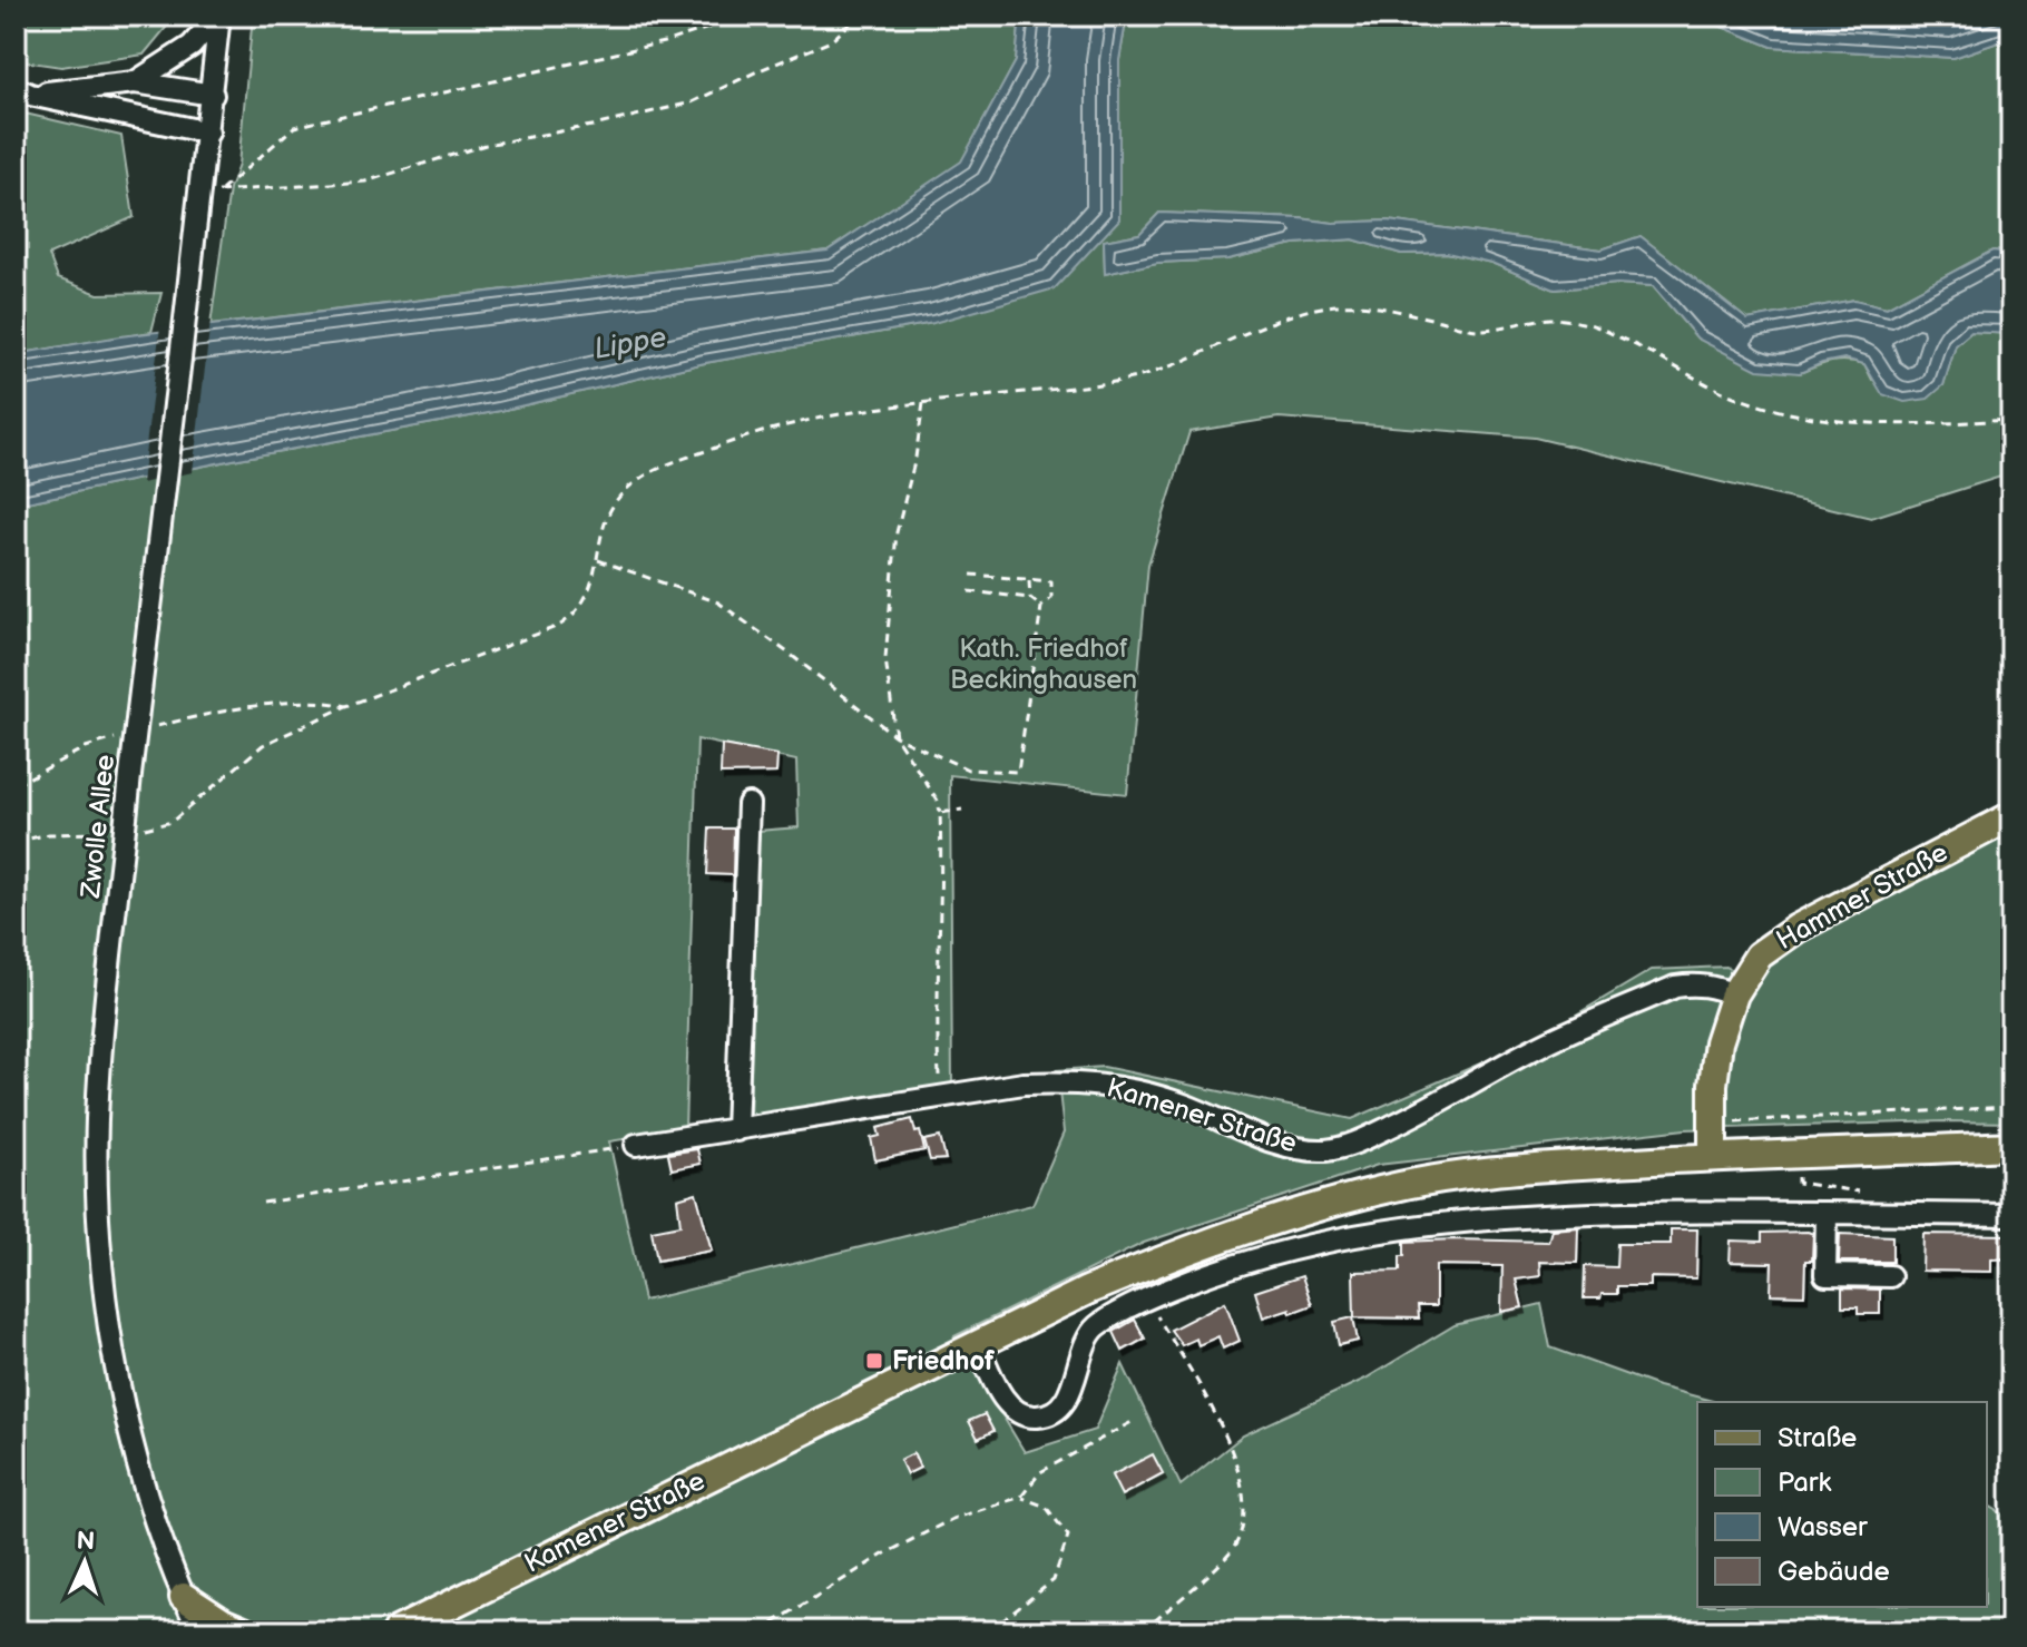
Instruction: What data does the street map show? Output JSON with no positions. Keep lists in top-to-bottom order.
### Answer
{
  "streets": {
    "main road": ["Hammer Straße", "Kamener Straße"],
    "street": ["Zwolle Allee"]
  },
  "crossings": [
    ["Hammer Straße", "Kamener Straße"]
  ],
  "water": ["Lippe"],
  "parks": ["Kath. Friedhof Beckinghausen"],
  "places": {
    "transit": ["Friedhof"]
  },
  "legend": [
    "Straße",
    "Park",
    "Wasser",
    "Gebäude"
  ],
  "north": "top"
}
